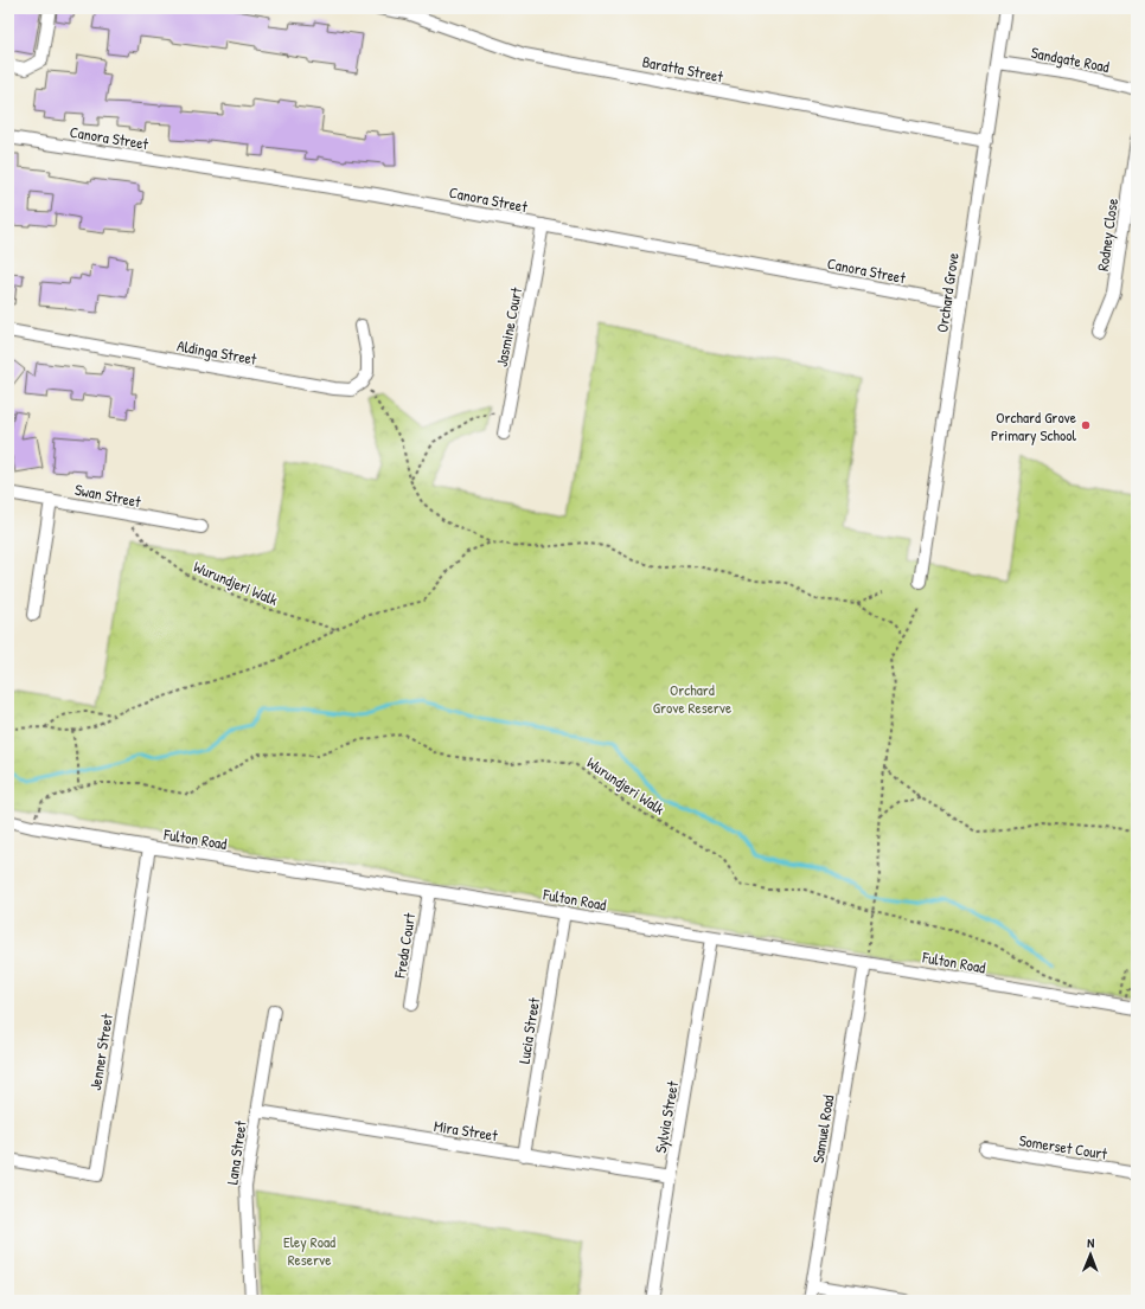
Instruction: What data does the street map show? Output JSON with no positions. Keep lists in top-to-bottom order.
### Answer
{
  "streets": {
    "street": [
      "Sandgate Road",
      "Baratta Street",
      "Canora Street",
      "Rodney Close",
      "Orchard Grove",
      "Jasmine Court",
      "Aldinga Street",
      "Swan Street",
      "Fulton Road",
      "Freda Court",
      "Lucia Street",
      "Jenner Street",
      "Sylvia Street",
      "Samuel Road",
      "Mira Street",
      "Somerset Court",
      "Lana Street"
    ],
    "path": ["Wurundjeri Walk"]
  },
  "crossings": [
    ["Sandgate Road", "Orchard Grove"],
    ["Baratta Street", "Orchard Grove"],
    ["Canora Street", "Orchard Grove"],
    ["Canora Street", "Jasmine Court"],
    ["Swan Street", "Wurundjeri Walk"],
    ["Wurundjeri Walk", "Fulton Road"],
    ["Fulton Road", "Freda Court"],
    ["Fulton Road", "Lucia Street"],
    ["Fulton Road", "Jenner Street"],
    ["Fulton Road", "Sylvia Street"],
    ["Fulton Road", "Samuel Road"],
    ["Lucia Street", "Mira Street"],
    ["Sylvia Street", "Mira Street"],
    ["Mira Street", "Lana Street"]
  ],
  "parks": ["Orchard Grove Reserve", "Eley Road Reserve"],
  "places": ["Orchard Grove Primary School"],
  "north": "top"
}
